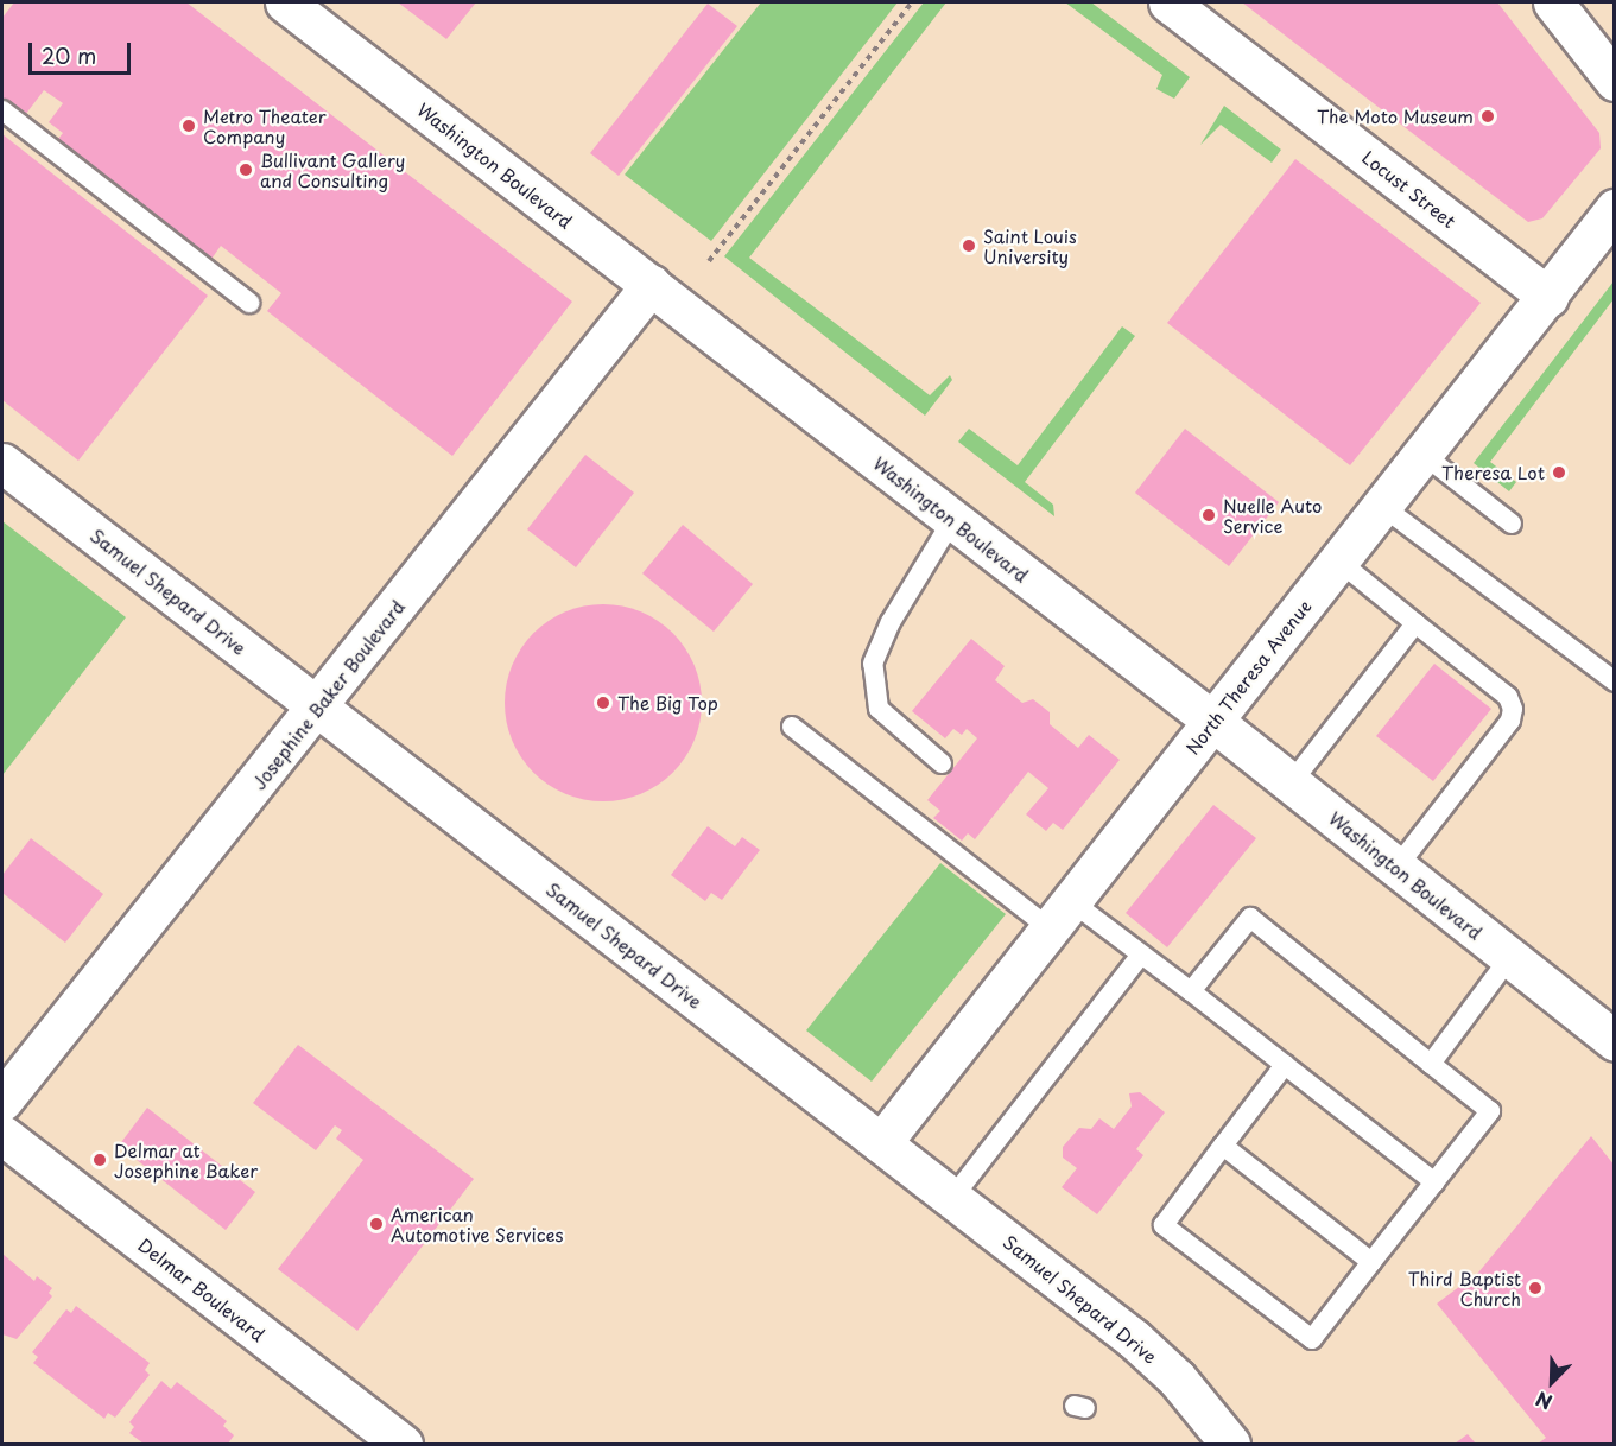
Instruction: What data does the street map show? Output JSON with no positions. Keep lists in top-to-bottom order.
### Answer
{
  "streets": {
    "street": [
      "Washington Boulevard",
      "Locust Street",
      "Samuel Shepard Drive",
      "North Theresa Avenue",
      "Josephine Baker Boulevard",
      "Delmar Boulevard"
    ]
  },
  "crossings": [
    ["Washington Boulevard", "North Theresa Avenue"],
    ["Washington Boulevard", "Josephine Baker Boulevard"],
    ["Locust Street", "North Theresa Avenue"],
    ["Samuel Shepard Drive", "North Theresa Avenue"],
    ["Samuel Shepard Drive", "Josephine Baker Boulevard"]
  ],
  "places": [
    "The Moto Museum",
    "Metro Theater Company",
    "Bullivant Gallery and Consulting",
    "Saint Louis University",
    "Theresa Lot",
    "Nuelle Auto Service",
    "The Big Top",
    "Delmar at Josephine Baker",
    "American Automotive Services",
    "Third Baptist Church"
  ],
  "scale_bar": "20 m",
  "north": "bottom left"
}
